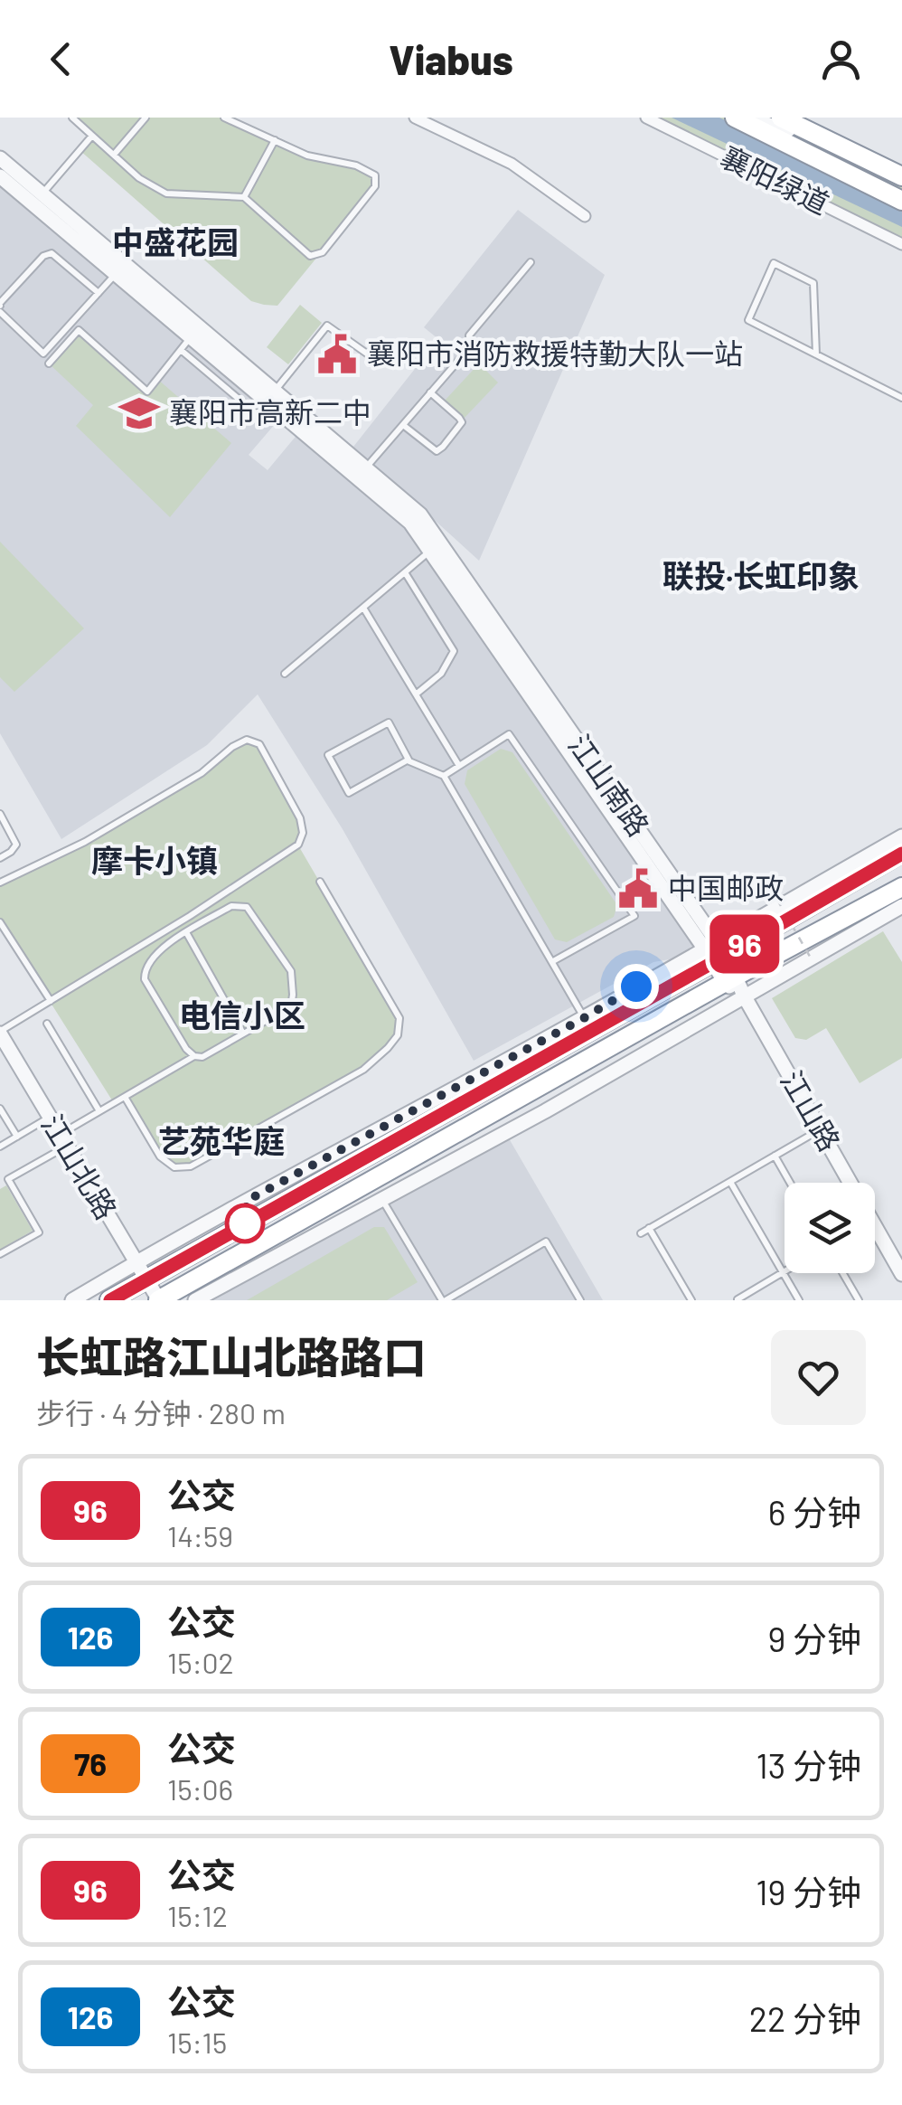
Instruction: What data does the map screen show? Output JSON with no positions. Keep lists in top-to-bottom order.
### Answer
{
  "streets": {
    "street": [
      "襄阳绿道",
      "江山南路",
      "江山路",
      "江山北路"
    ]
  },
  "districts": [
    "中盛花园",
    "联投·长虹印象",
    "摩卡小镇",
    "电信小区",
    "艺苑华庭"
  ],
  "places": {
    "public building": ["襄阳市消防救援特勤大队一站", "中国邮政"],
    "school or university": ["襄阳市高新二中"]
  },
  "lines": ["bus line 96"],
  "page": {
    "header": "Viabus",
    "on_map": "96",
    "heading": ["长虹路江山北路路口", "步行 · 4 分钟 · 280 m"],
    "list": [
      {
        "mark": "96",
        "name": "公交",
        "note": "14:59",
        "value": "6 分钟"
      },
      {
        "mark": "126",
        "name": "公交",
        "note": "15:02",
        "value": "9 分钟"
      },
      {
        "mark": "76",
        "name": "公交",
        "note": "15:06",
        "value": "13 分钟"
      },
      {
        "mark": "96",
        "name": "公交",
        "note": "15:12",
        "value": "19 分钟"
      },
      {
        "mark": "126",
        "name": "公交",
        "note": "15:15",
        "value": "22 分钟"
      }
    ]
  }
}
